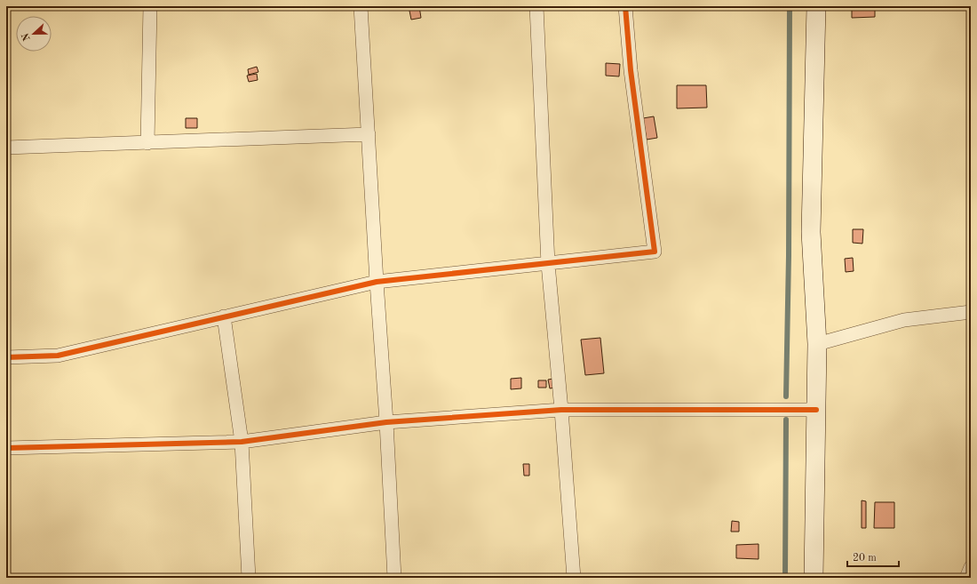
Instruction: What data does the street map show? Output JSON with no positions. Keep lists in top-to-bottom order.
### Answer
{
  "scale_bar": "20 m",
  "north": "left"
}
